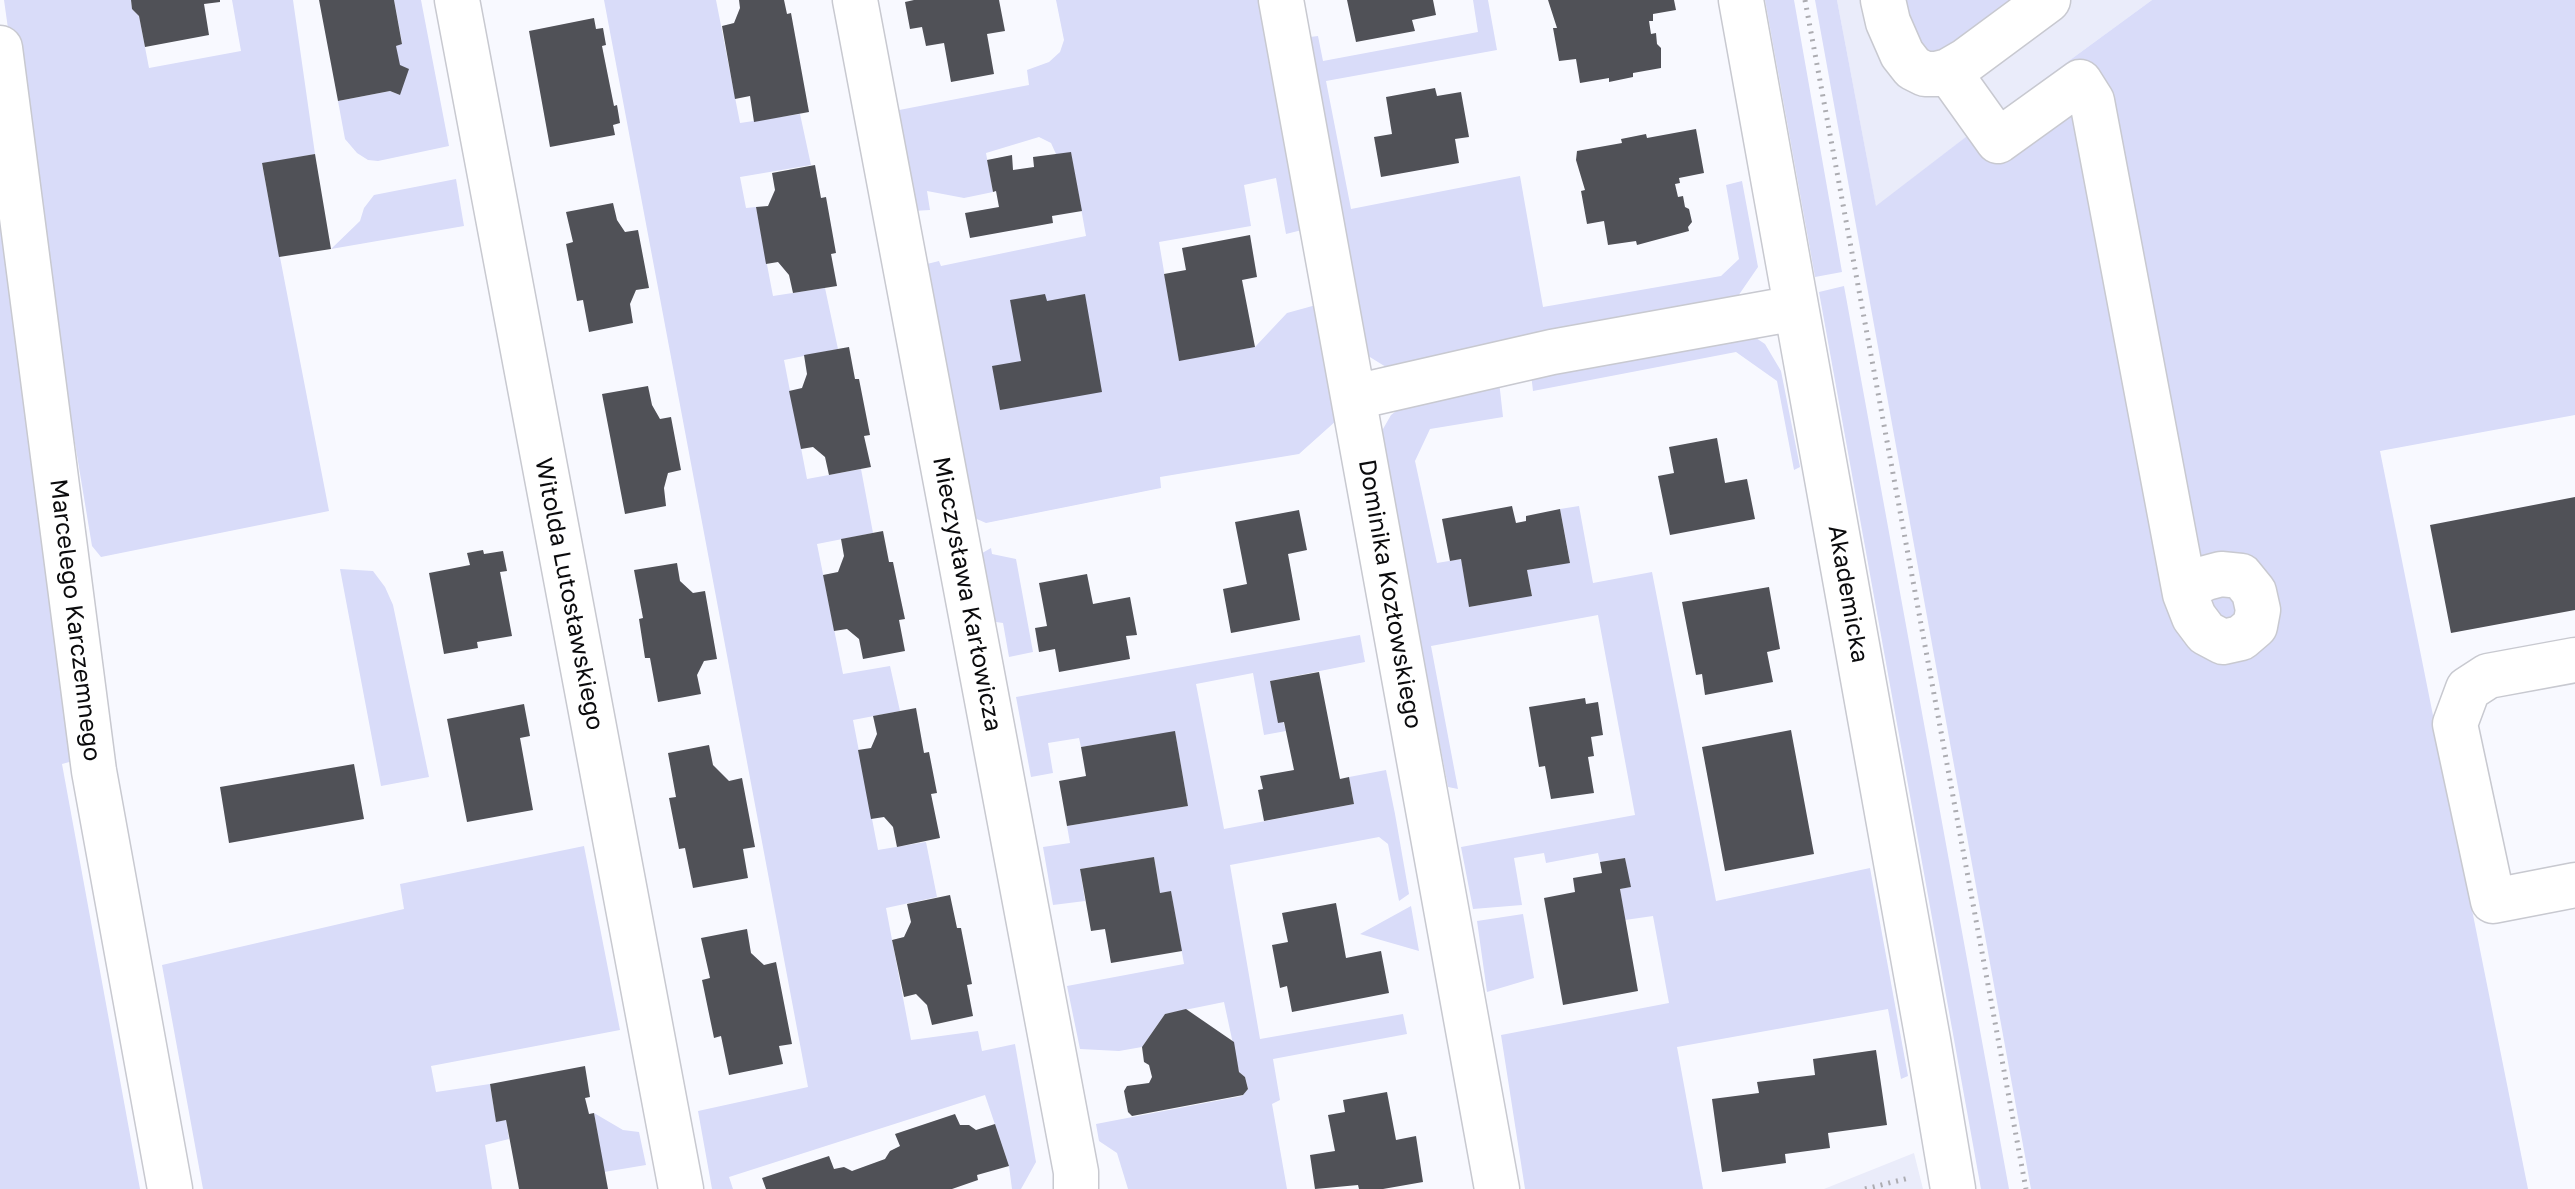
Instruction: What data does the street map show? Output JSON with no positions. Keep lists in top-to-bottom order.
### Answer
{
  "streets": {
    "street": [
      "Witolda Lutosławskiego",
      "Mieczysława Karłowicza",
      "Dominika Kozłowskiego",
      "Akademicka",
      "Marcelego Karczemnego"
    ]
  }
}
